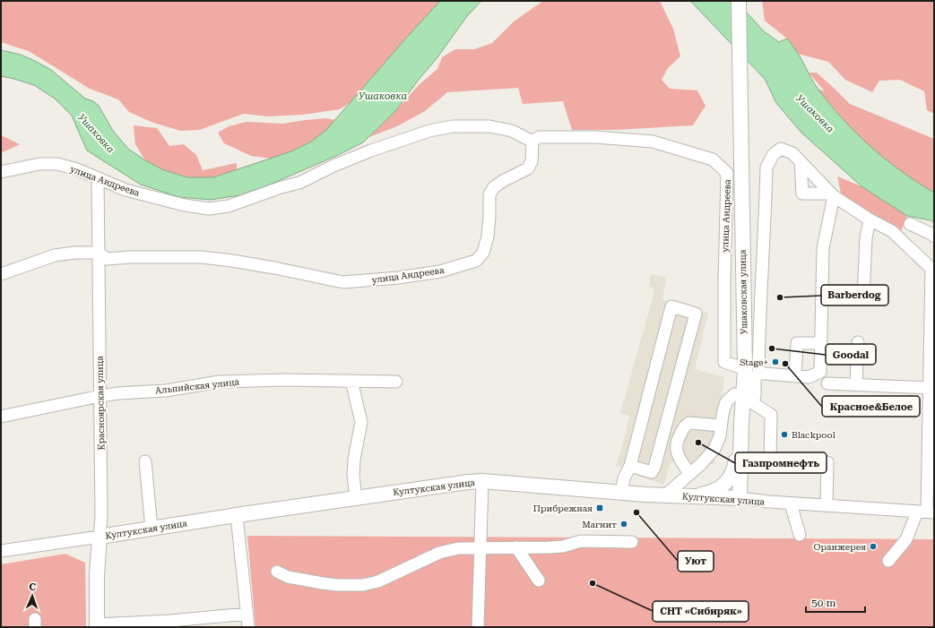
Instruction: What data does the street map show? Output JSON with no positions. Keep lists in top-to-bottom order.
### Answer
{
  "streets": {
    "main road": ["Ушаковская улица", "Красноярская улица", "Култукская улица"],
    "street": ["улица Андреева", "Альпийская улица"]
  },
  "crossings": [
    ["улица Андреева", "Ушаковская улица"],
    ["улица Андреева", "Красноярская улица"],
    ["Ушаковская улица", "Култукская улица"],
    ["Альпийская улица", "Красноярская улица"],
    ["Красноярская улица", "Култукская улица"]
  ],
  "water": ["Ушаковка"],
  "places": {
    "other": [
      "Barberdog",
      "Goodal",
      "Stage+",
      "Красное&Белое",
      "Blackpool",
      "Газпромнефть",
      "Уют",
      "Магнит",
      "Оранжерея",
      "СНТ «Сибиряк»"
    ],
    "transit": ["Прибрежная"]
  },
  "scale_bar": "50 m",
  "north": "top"
}
